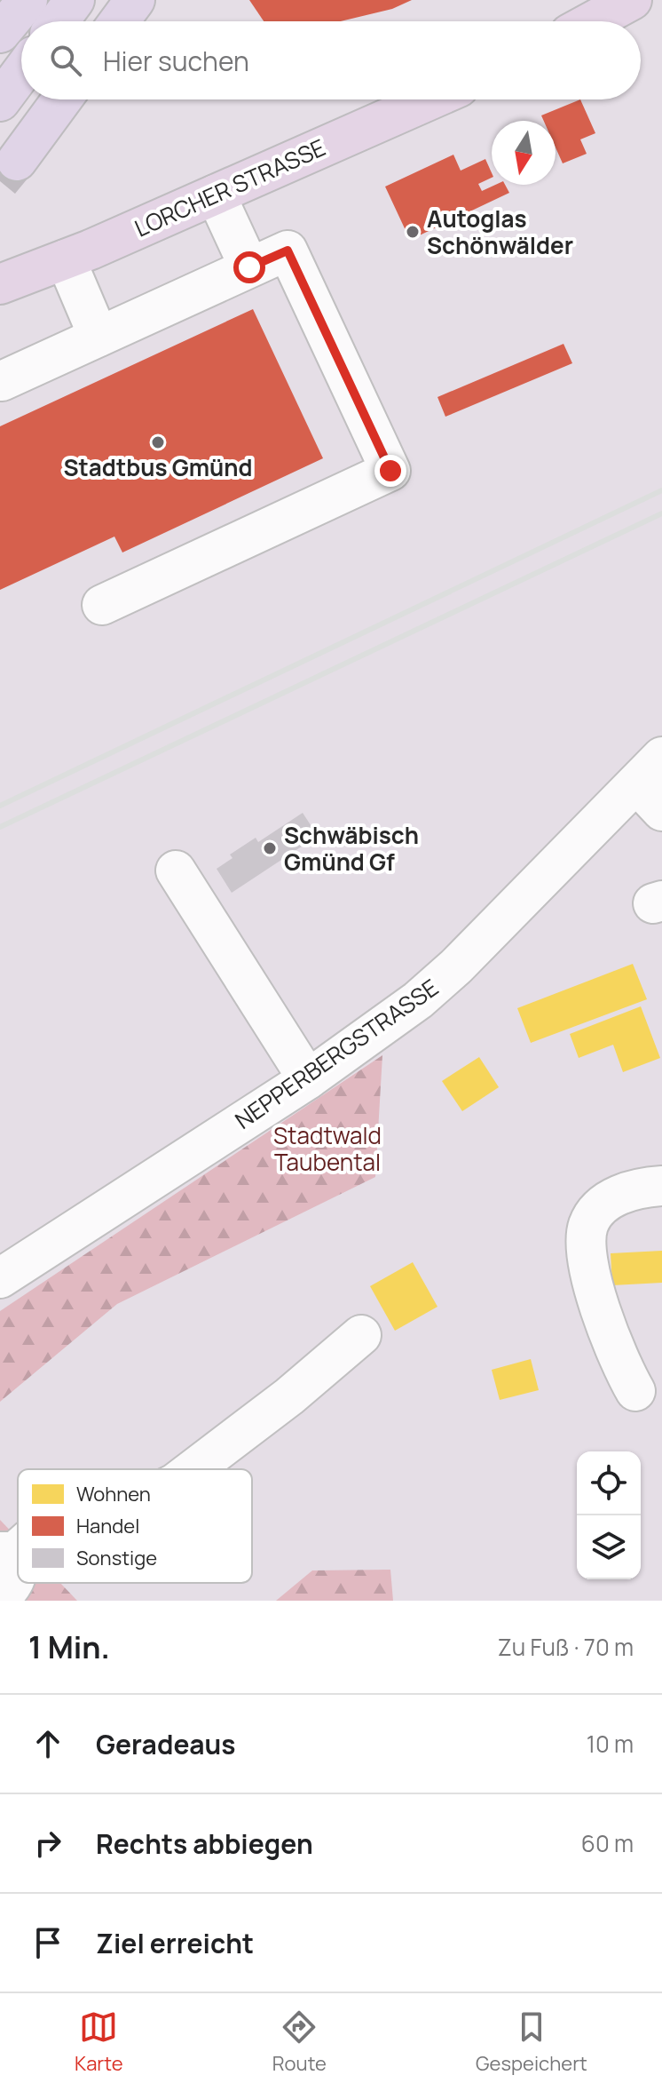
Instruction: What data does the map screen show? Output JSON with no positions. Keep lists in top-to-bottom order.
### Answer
{
  "streets": {
    "main road": ["LORCHER STRASSE"],
    "street": ["NEPPERBERGSTRASSE"]
  },
  "parks": ["Stadtwald Taubental"],
  "places": ["Autoglas Schönwälder", "Stadtbus Gmünd", "Schwäbisch Gmünd Gf"],
  "legend": ["Wohnen", "Handel", "Sonstige"],
  "north": "bottom",
  "page": {
    "search": "Hier suchen",
    "heading": ["1 Min.", "Zu Fuß · 70 m"],
    "list": [
      ["Geradeaus", "10 m"],
      ["Rechts abbiegen", "60 m"],
      "Ziel erreicht"
    ],
    "nav": ["Karte", "Route", "Gespeichert"]
  }
}
